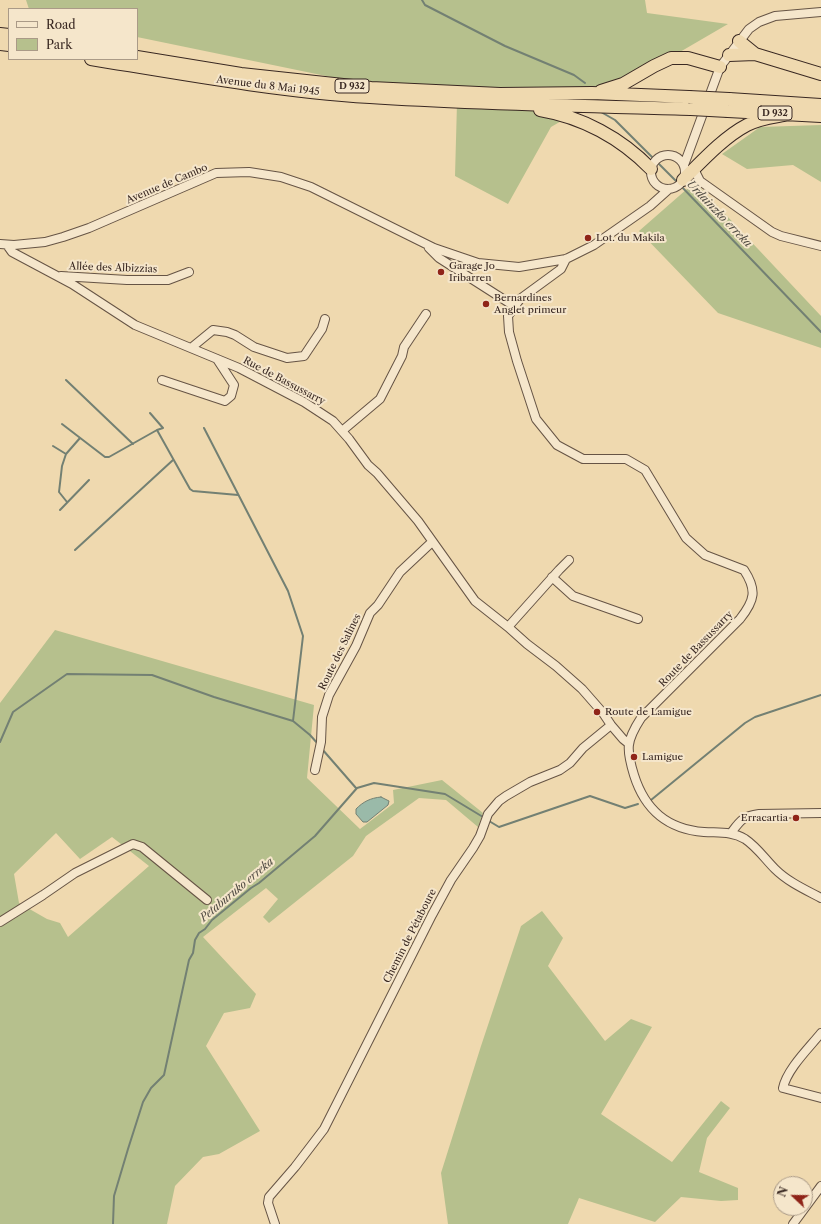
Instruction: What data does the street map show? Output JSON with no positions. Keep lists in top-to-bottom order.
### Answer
{
  "streets": {
    "highway": ["Avenue du 8 Mai 1945", "D 932"],
    "street": [
      "Avenue de Cambo",
      "Allée des Albizzias",
      "Rue de Bassussarry",
      "Route de Bassussarry",
      "Route des Salines",
      "Chemin de Pétaboure"
    ]
  },
  "crossings": [
    ["Avenue du 8 Mai 1945", "D 932"],
    ["Avenue de Cambo", "Rue de Bassussarry"],
    ["Avenue de Cambo", "Route de Bassussarry"],
    ["Allée des Albizzias", "Rue de Bassussarry"],
    ["Rue de Bassussarry", "Route des Salines"]
  ],
  "water": ["Urdainzko erreka", "Petaburuko erreka"],
  "places": [
    "Lot. du Makila",
    "Garage Jo Iribarren",
    "Bernardines Anglet primeur",
    "Route de Lamigue",
    "Lamigue",
    "Erracartia"
  ],
  "legend": ["Road", "Park"],
  "north": "left"
}
